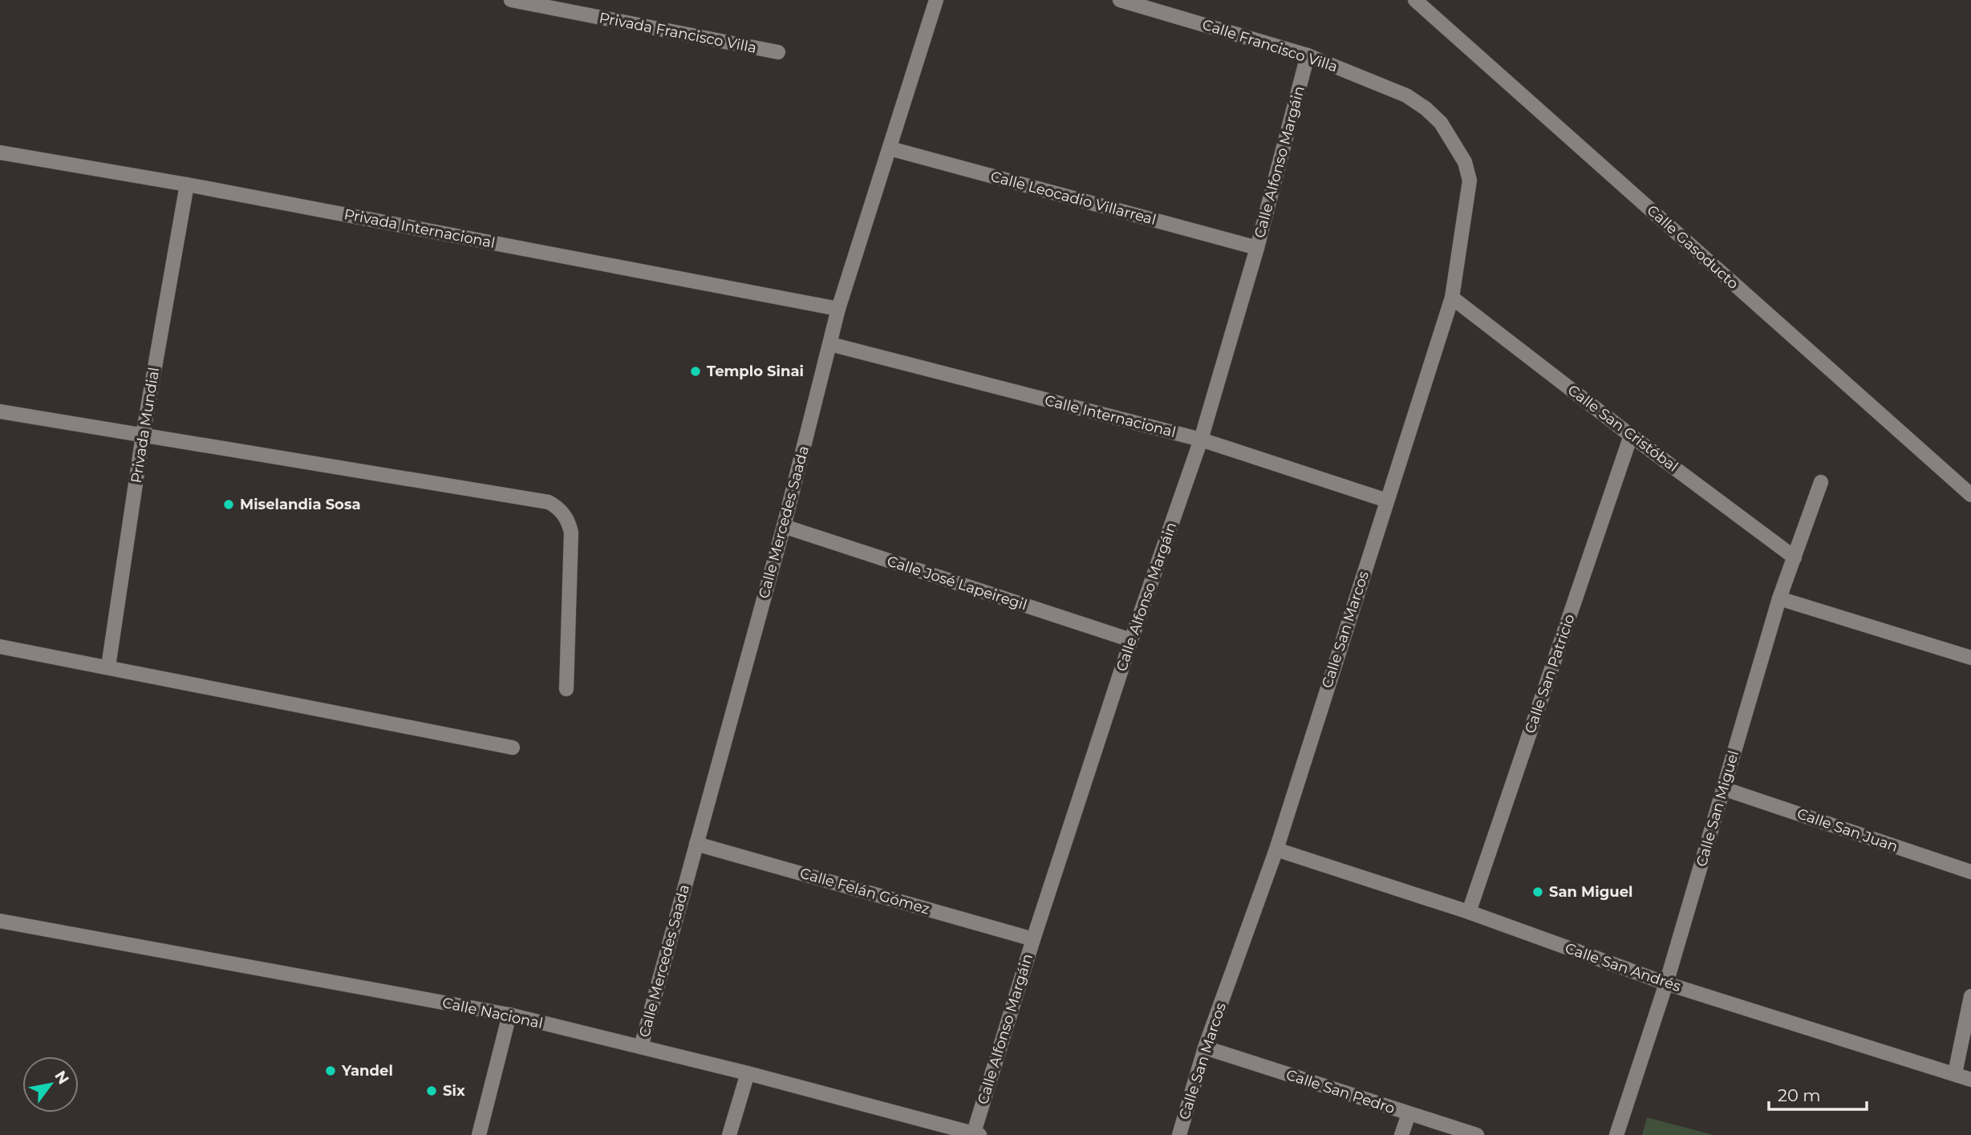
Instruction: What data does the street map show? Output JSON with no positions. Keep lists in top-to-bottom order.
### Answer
{
  "streets": {
    "street": [
      "Privada Francisco Villa",
      "Calle Francisco Villa",
      "Calle Alfonso Margáin",
      "Calle Leocadio Villarreal",
      "Privada Internacional",
      "Calle Gasoducto",
      "Calle Internacional",
      "Privada Mundial",
      "Calle San Cristóbal",
      "Calle Mercedes Saada",
      "Calle José Lapeiregil",
      "Calle San Marcos",
      "Calle San Patricio",
      "Calle San Miguel",
      "Calle San Juan",
      "Calle Felán Gómez",
      "Calle San Andrés",
      "Calle Nacional",
      "Calle San Pedro"
    ]
  },
  "crossings": [
    ["Calle Francisco Villa", "Calle Alfonso Margáin"],
    ["Calle Francisco Villa", "Calle San Marcos"],
    ["Calle Alfonso Margáin", "Calle Leocadio Villarreal"],
    ["Calle Alfonso Margáin", "Calle Internacional"],
    ["Calle Alfonso Margáin", "Calle José Lapeiregil"],
    ["Calle Alfonso Margáin", "Calle Felán Gómez"],
    ["Calle Alfonso Margáin", "Calle Nacional"],
    ["Calle Leocadio Villarreal", "Calle Mercedes Saada"],
    ["Privada Internacional", "Privada Mundial"],
    ["Privada Internacional", "Calle Mercedes Saada"],
    ["Calle Internacional", "Calle Mercedes Saada"],
    ["Calle Internacional", "Calle San Marcos"],
    ["Calle San Cristóbal", "Calle San Marcos"],
    ["Calle San Cristóbal", "Calle San Patricio"],
    ["Calle San Cristóbal", "Calle San Miguel"],
    ["Calle Mercedes Saada", "Calle José Lapeiregil"],
    ["Calle Mercedes Saada", "Calle Felán Gómez"],
    ["Calle Mercedes Saada", "Calle Nacional"],
    ["Calle San Marcos", "Calle San Andrés"],
    ["Calle San Marcos", "Calle San Pedro"],
    ["Calle San Patricio", "Calle San Andrés"],
    ["Calle San Miguel", "Calle San Juan"],
    ["Calle San Miguel", "Calle San Andrés"]
  ],
  "places": [
    "Templo Sinai",
    "Miselandia Sosa",
    "San Miguel",
    "Yandel",
    "Six"
  ],
  "scale_bar": "20 m",
  "north": "top right"
}
